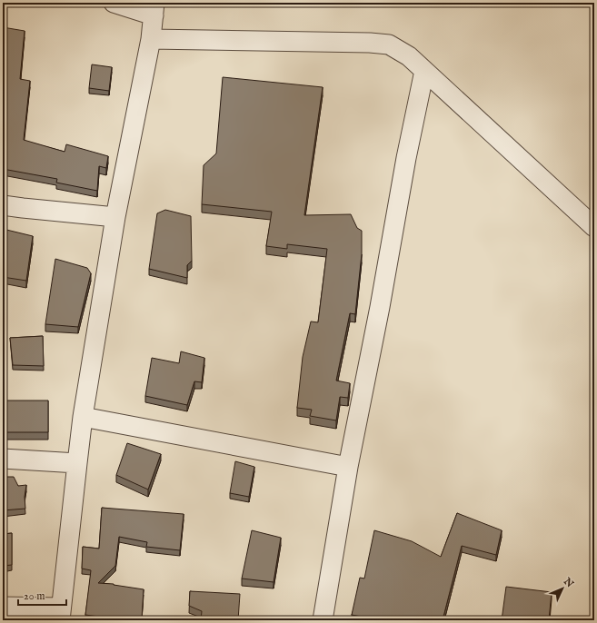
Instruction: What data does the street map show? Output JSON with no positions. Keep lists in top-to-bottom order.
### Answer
{
  "scale_bar": "20 m",
  "north": "top right"
}
